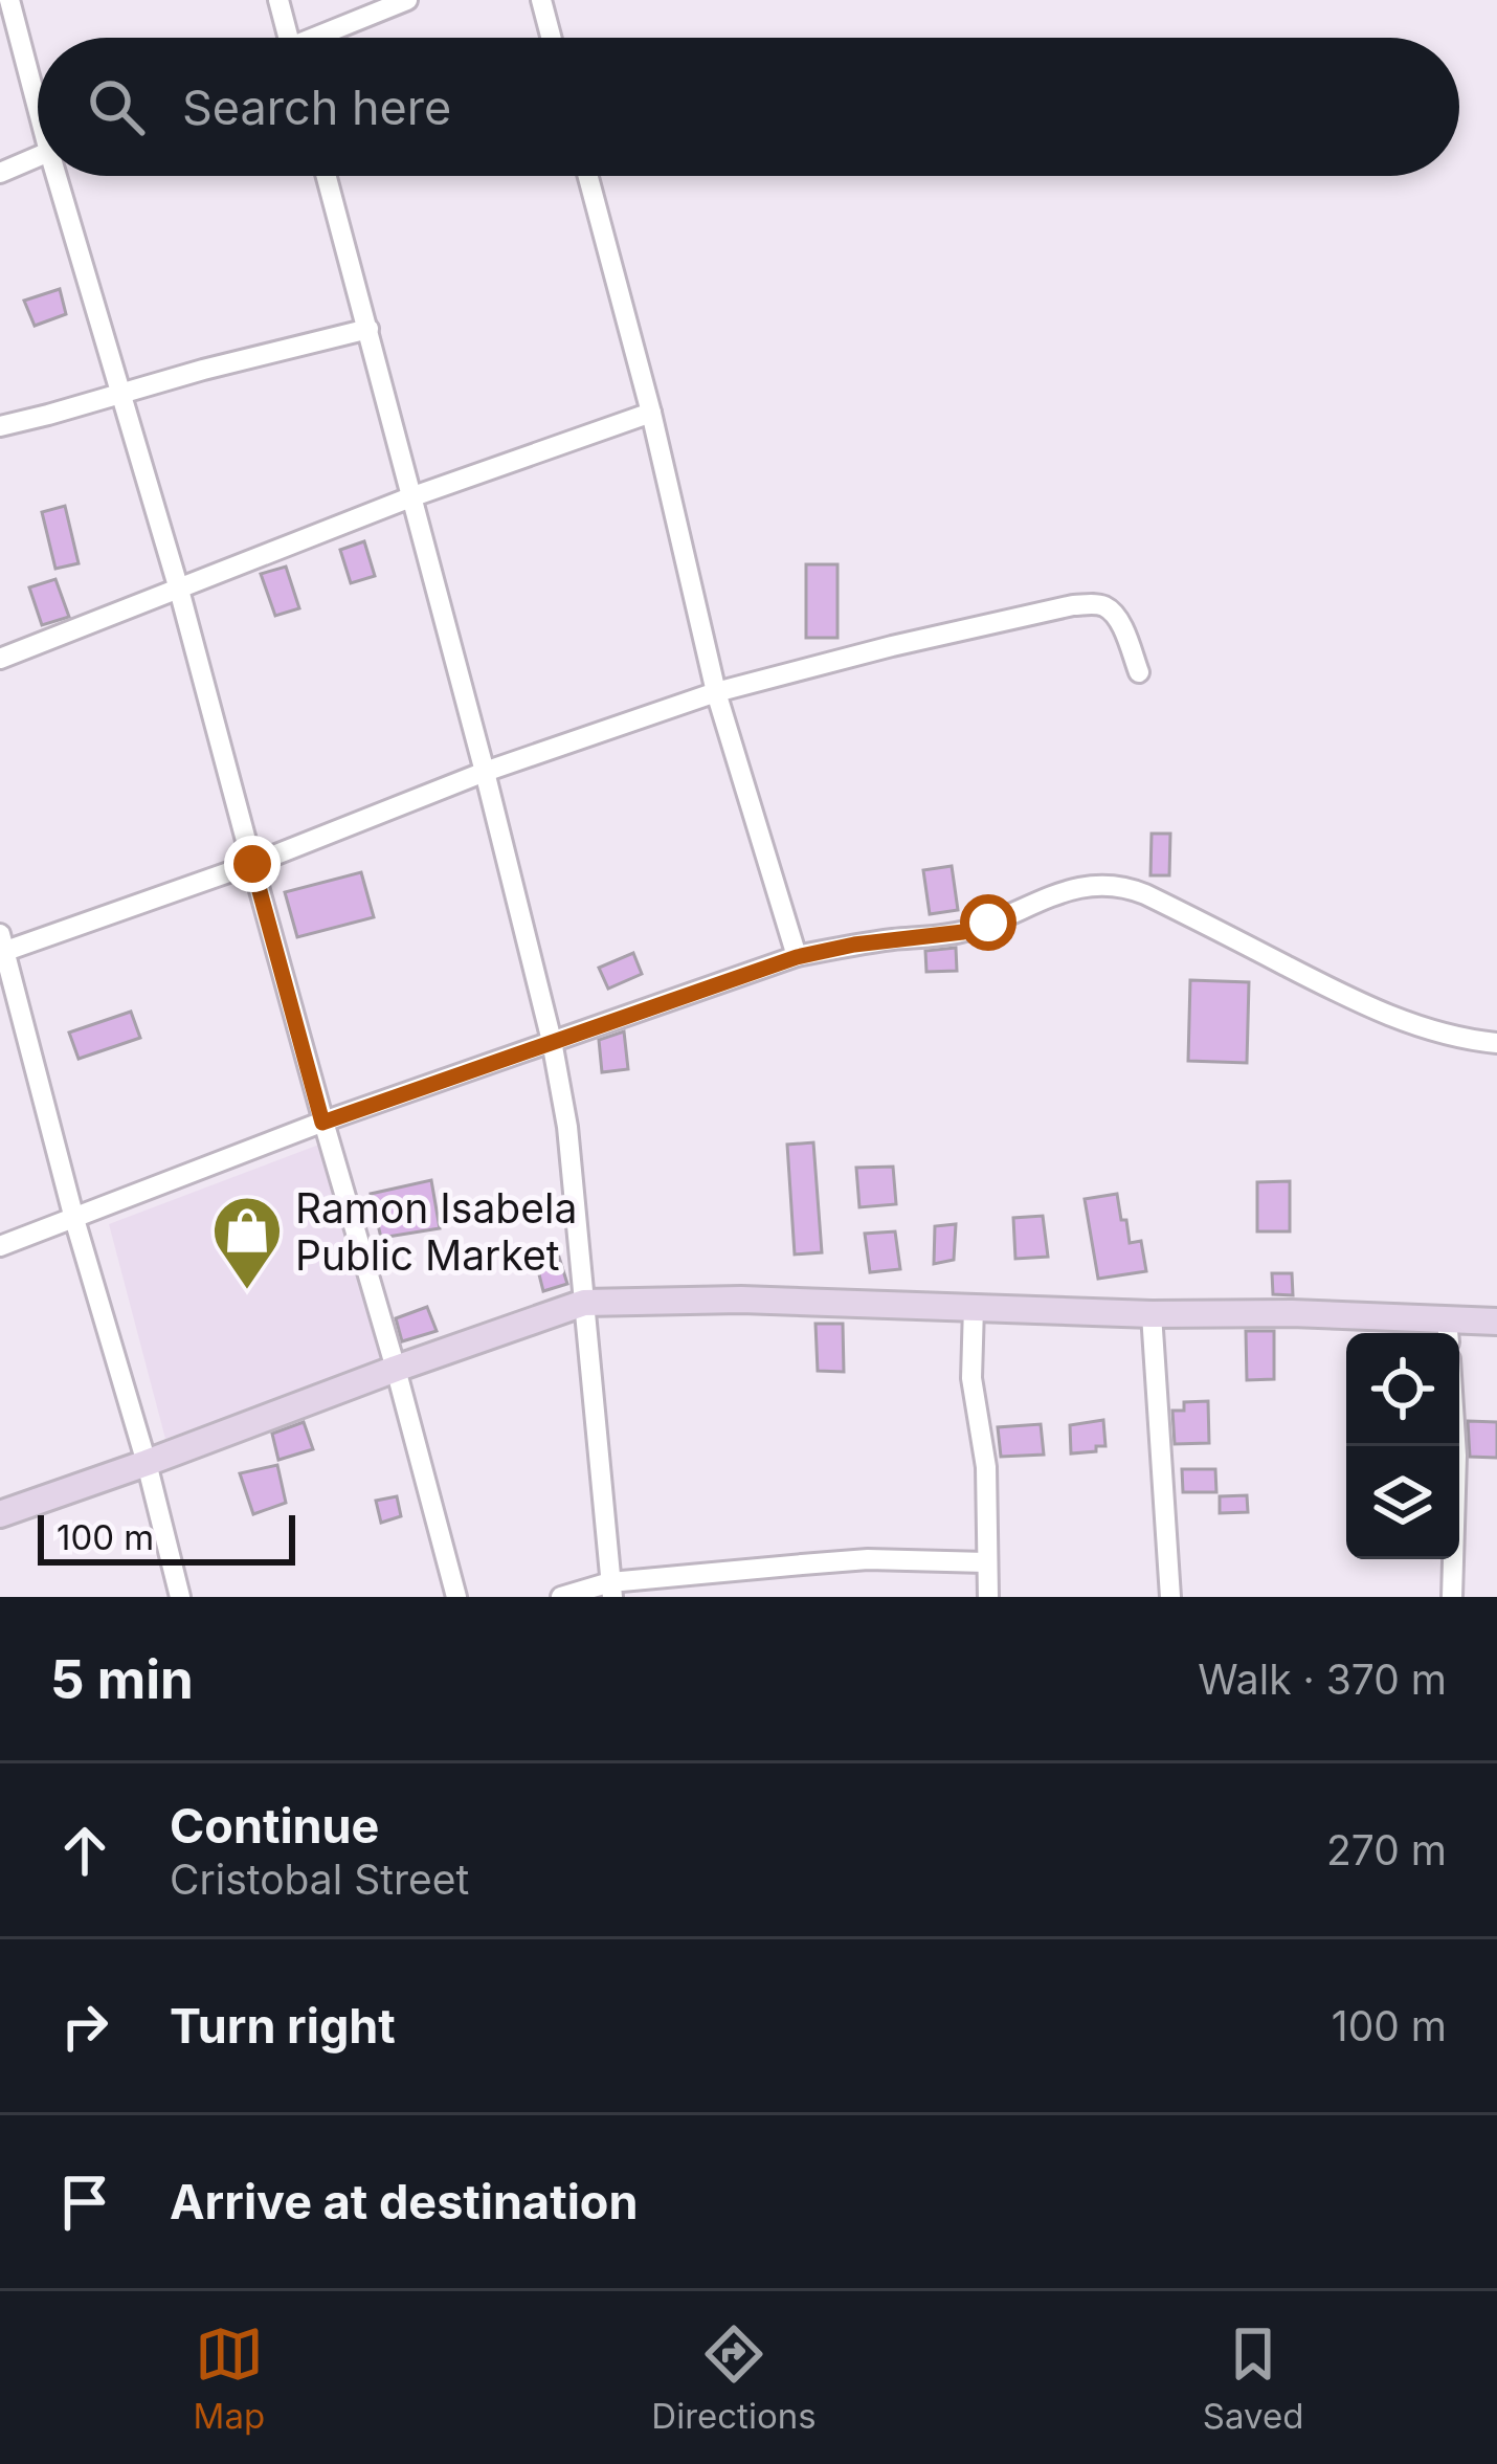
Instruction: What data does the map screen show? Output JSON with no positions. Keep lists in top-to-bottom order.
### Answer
{
  "places": {
    "shop": ["Ramon Isabela Public Market"]
  },
  "scale_bar": "100 m",
  "page": {
    "search": "Search here",
    "scale": "100 m",
    "heading": ["5 min", "Walk · 370 m"],
    "list": [
      ["Continue", "Cristobal Street", "270 m"],
      ["Turn right", "100 m"],
      "Arrive at destination"
    ],
    "nav": ["Map", "Directions", "Saved"]
  }
}
